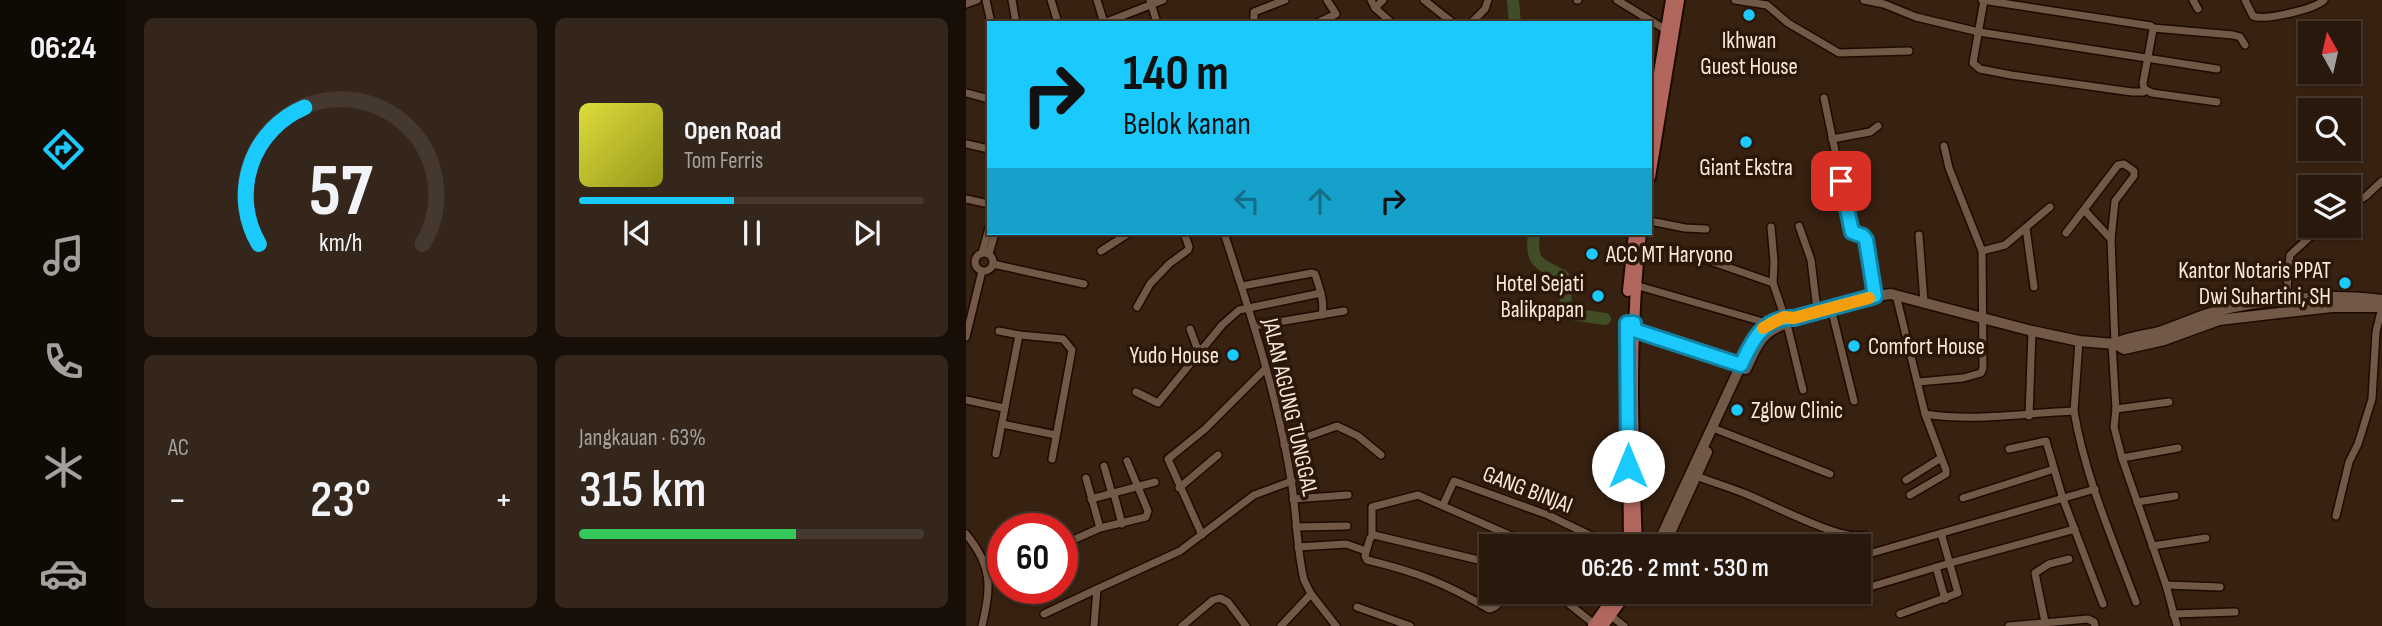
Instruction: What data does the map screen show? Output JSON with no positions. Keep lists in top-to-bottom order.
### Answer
{
  "streets": {
    "street": ["JALAN AGUNG TUNGGAL", "GANG BINJAI"]
  },
  "places": [
    "Ikhwan Guest House",
    "Giant Ekstra",
    "ACC MT Haryono",
    "Kantor Notaris PPAT Dwi Suhartini, SH",
    "Hotel Sejati Balikpapan",
    "Comfort House",
    "Yudo House",
    "Zglow Clinic"
  ],
  "north": "top",
  "page": {
    "tabs": "06:24",
    "turn": ["140 m", "Belok kanan"],
    "song": ["Open Road", "Tom Ferris"],
    "tile": [
      "AC",
      ["Jangkauan · 63%", "315 km"]
    ],
    "heat": ["−", "23°", "+"],
    "limit": "60",
    "trip": "06:26 · 2 mnt · 530 m",
    "gauge": ["57", "km/h"]
  }
}
